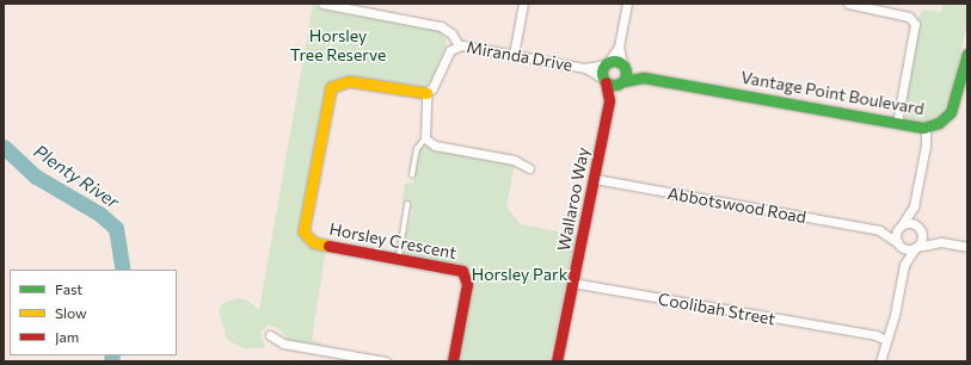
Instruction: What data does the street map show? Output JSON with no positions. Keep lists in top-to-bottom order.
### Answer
{
  "streets": {
    "street": [
      "Miranda Drive",
      "Vantage Point Boulevard",
      "Wallaroo Way",
      "Abbotswood Road",
      "Horsley Crescent",
      "Coolibah Street"
    ]
  },
  "crossings": [
    ["Miranda Drive", "Vantage Point Boulevard"],
    ["Miranda Drive", "Wallaroo Way"],
    ["Miranda Drive", "Horsley Crescent"],
    ["Vantage Point Boulevard", "Wallaroo Way"],
    ["Wallaroo Way", "Abbotswood Road"],
    ["Wallaroo Way", "Coolibah Street"]
  ],
  "water": ["Plenty River"],
  "parks": ["Horsley Tree Reserve", "Horsley Park"],
  "legend": ["Fast", "Slow", "Jam"]
}
